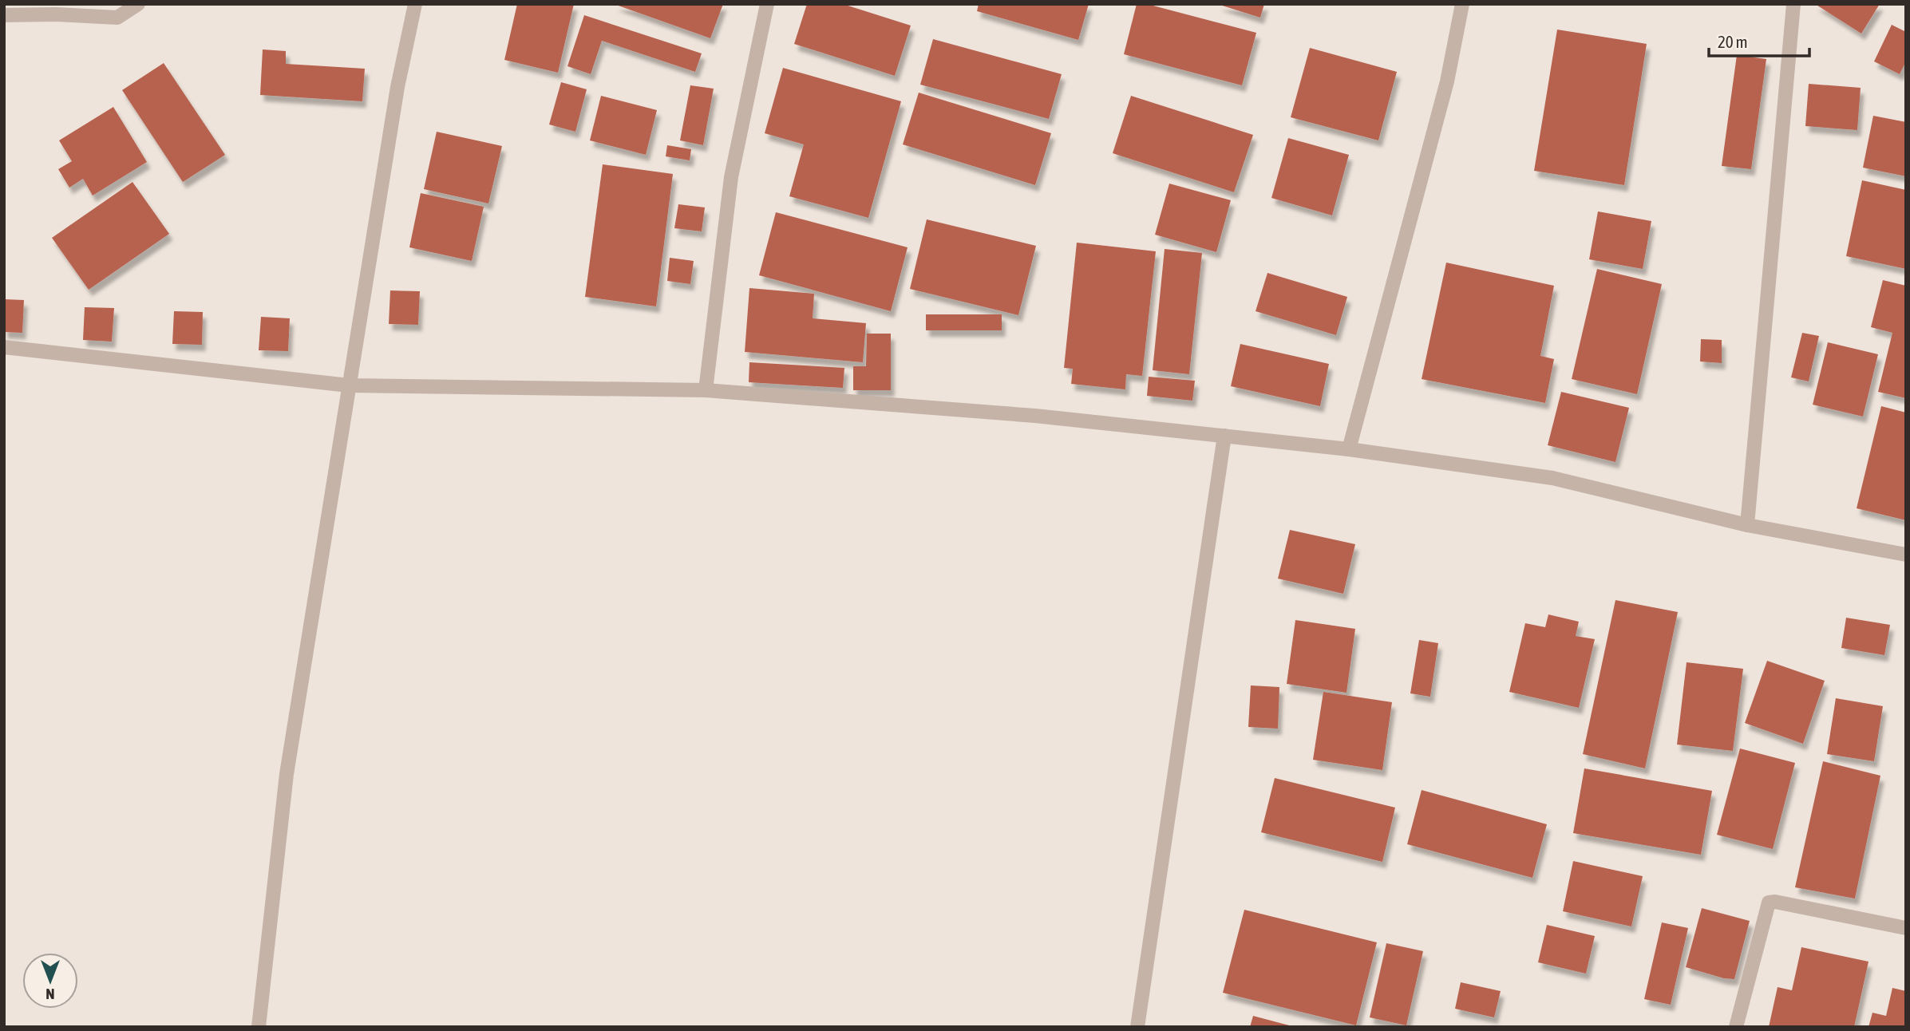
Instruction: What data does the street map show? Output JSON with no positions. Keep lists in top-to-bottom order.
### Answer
{
  "scale_bar": "20 m",
  "north": "bottom"
}
